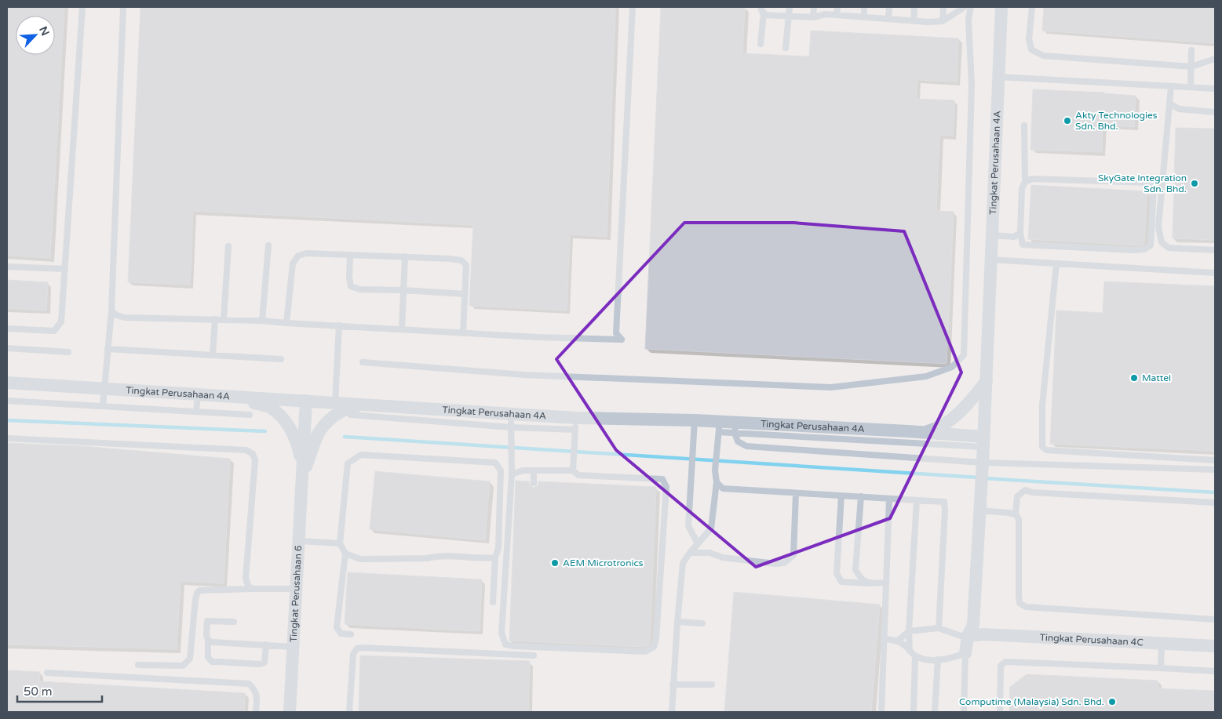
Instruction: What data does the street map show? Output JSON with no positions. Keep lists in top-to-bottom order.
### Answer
{
  "streets": {
    "street": ["Tingkat Perusahaan 4A", "Tingkat Perusahaan 6", "Tingkat Perusahaan 4C"]
  },
  "crossings": [
    ["Tingkat Perusahaan 4A", "Tingkat Perusahaan 6"],
    ["Tingkat Perusahaan 4A", "Tingkat Perusahaan 4C"]
  ],
  "places": [
    "Akty Technologies Sdn. Bhd.",
    "SkyGate Integration Sdn. Bhd.",
    "Mattel",
    "AEM Microtronics",
    "Computime (Malaysia) Sdn. Bhd."
  ],
  "scale_bar": "50 m",
  "north": "top right"
}
